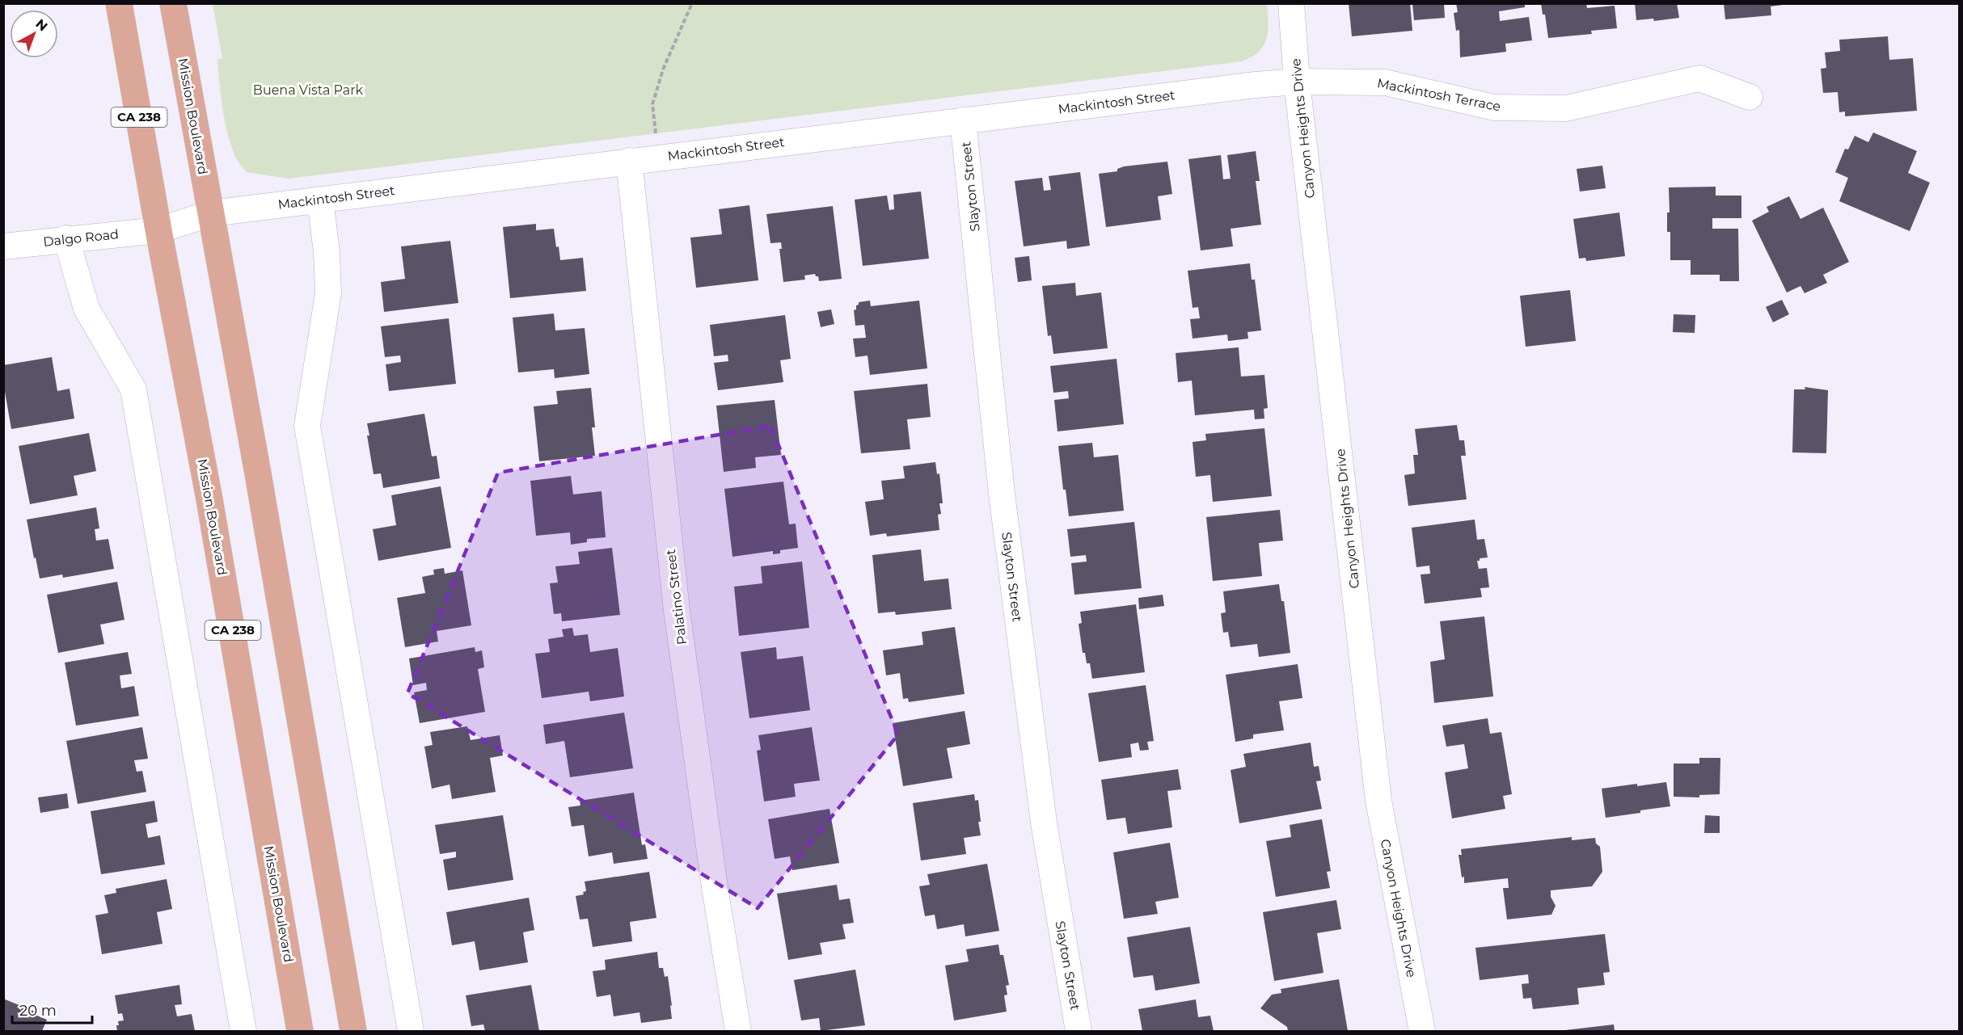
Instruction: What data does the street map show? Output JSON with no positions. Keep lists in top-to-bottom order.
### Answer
{
  "streets": {
    "main road": ["Mission Boulevard", "CA 238"],
    "street": [
      "Mackintosh Terrace",
      "Mackintosh Street",
      "Canyon Heights Drive",
      "Slayton Street",
      "Dalgo Road",
      "Palatino Street"
    ]
  },
  "crossings": [
    ["Mackintosh Terrace", "Mackintosh Street"],
    ["Mackintosh Terrace", "Canyon Heights Drive"],
    ["Mackintosh Street", "Mission Boulevard"],
    ["Mackintosh Street", "Canyon Heights Drive"],
    ["Mackintosh Street", "Slayton Street"],
    ["Mackintosh Street", "Dalgo Road"],
    ["Mackintosh Street", "Palatino Street"],
    ["Mission Boulevard", "Dalgo Road"]
  ],
  "parks": ["Buena Vista Park"],
  "scale_bar": "20 m",
  "north": "top right"
}
